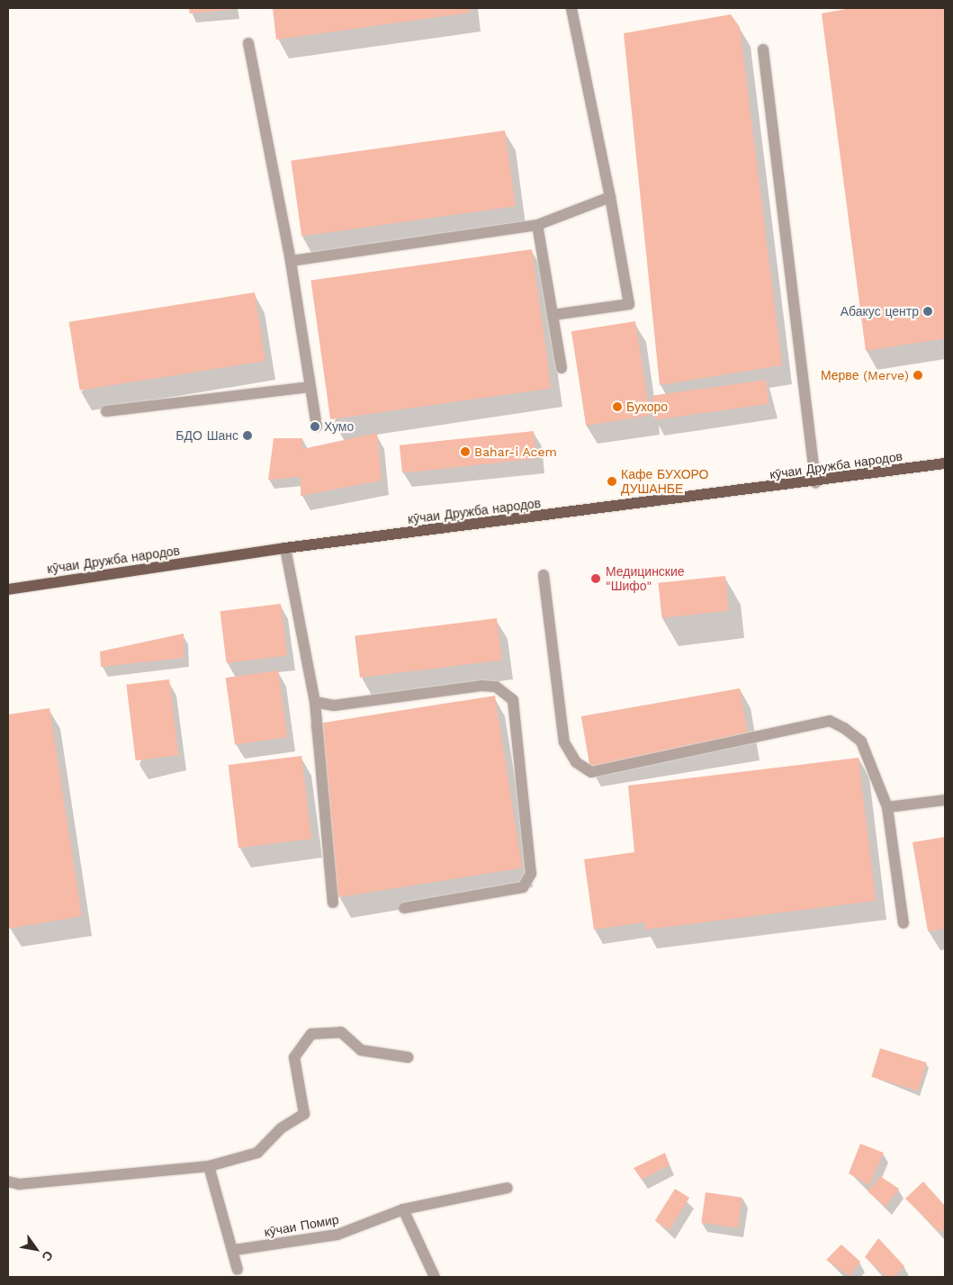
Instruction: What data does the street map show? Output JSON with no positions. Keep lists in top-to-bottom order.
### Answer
{
  "streets": {
    "main road": ["кӯчаи Дружба народов"],
    "street": ["кӯчаи Помир"]
  },
  "places": [
    "Абакус центр",
    "Мерве (Merve)",
    "Бухоро",
    "Хумо",
    "БДО Шанс",
    "Bahar-i Acem",
    "Кафе БУХОРО ДУШАНБЕ",
    "Медицинские \"Шифо\""
  ],
  "north": "bottom right"
}
